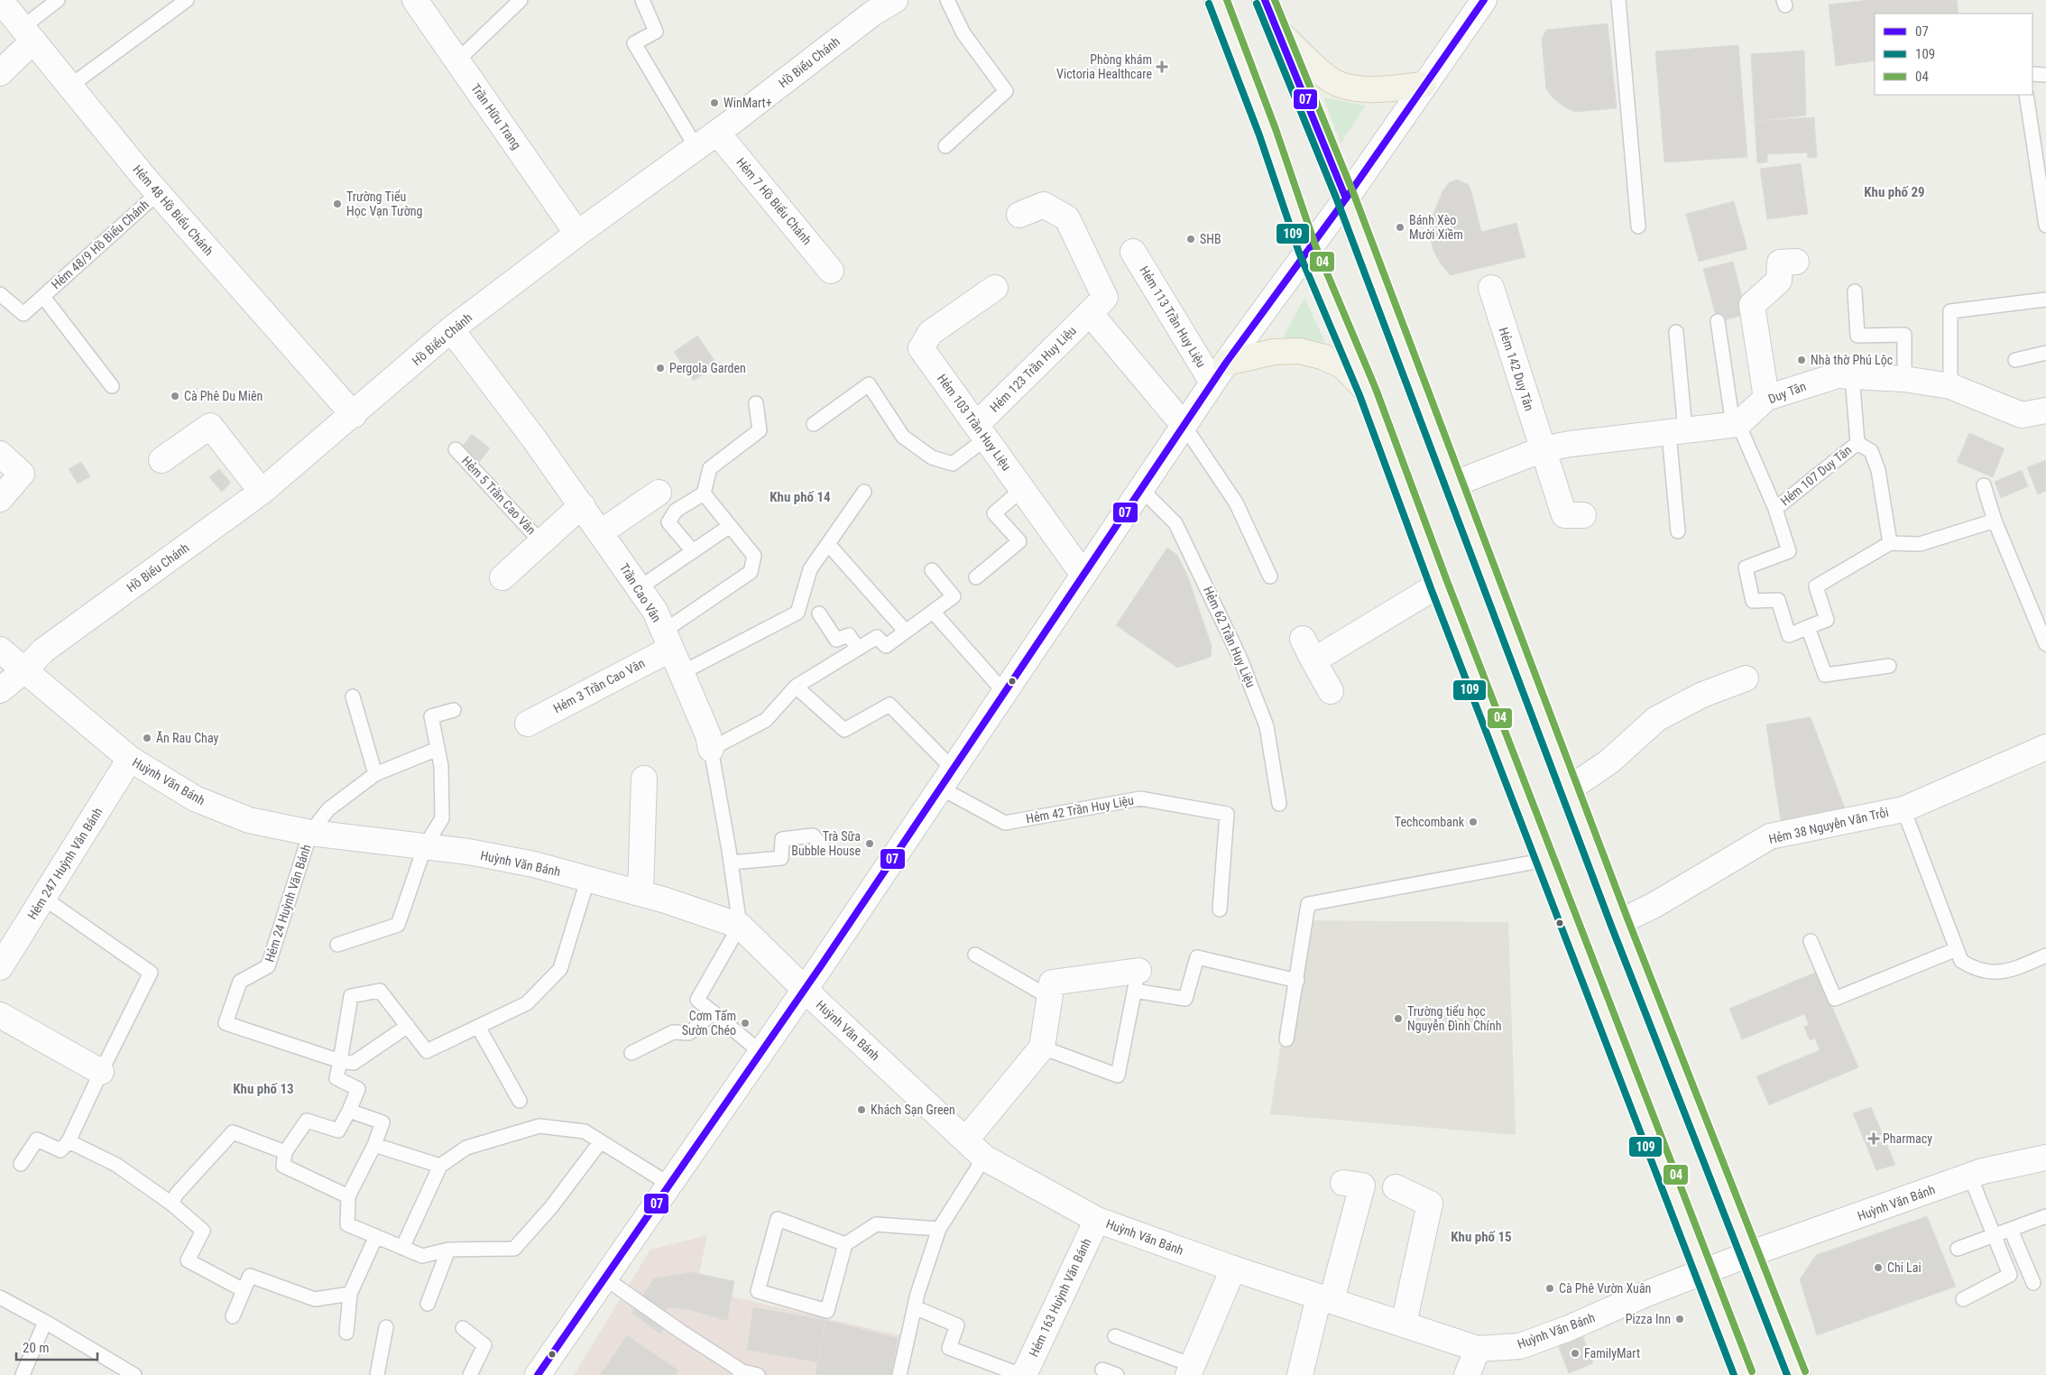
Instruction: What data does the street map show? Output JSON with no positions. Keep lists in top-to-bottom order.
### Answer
{
  "streets": {
    "street": [
      "Hồ Biểu Chánh",
      "Trần Hữu Trang",
      "Hẻm 7 Hồ Biểu Chánh",
      "Hẻm 48 Hồ Biểu Chánh",
      "Hẻm 113 Trần Huy Liệu",
      "Hẻm 123 Trần Huy Liệu",
      "Hẻm 142 Duy Tân",
      "Duy Tân",
      "Hẻm 103 Trần Huy Liệu",
      "Hẻm 5 Trần Cao Vân",
      "Trần Cao Vân",
      "Hẻm 3 Trần Cao Vân",
      "Huỳnh Văn Bánh",
      "Hẻm 38 Nguyễn Văn Trỗi",
      "Hẻm 247 Huỳnh Văn Bánh",
      "Hẻm 163 Huỳnh Văn Bánh"
    ],
    "lane": [
      "Hẻm 48/9 Hồ Biểu Chánh",
      "Hẻm 107 Duy Tân",
      "Hẻm 62 Trần Huy Liệu",
      "Hẻm 42 Trần Huy Liệu",
      "Hẻm 24 Huỳnh Văn Bánh"
    ]
  },
  "crossings": [
    ["Hồ Biểu Chánh", "Trần Hữu Trang"],
    ["Hồ Biểu Chánh", "Hẻm 7 Hồ Biểu Chánh"],
    ["Hồ Biểu Chánh", "Hẻm 48 Hồ Biểu Chánh"],
    ["Hồ Biểu Chánh", "Trần Cao Vân"],
    ["Hồ Biểu Chánh", "Huỳnh Văn Bánh"],
    ["Hẻm 48 Hồ Biểu Chánh", "Hẻm 48/9 Hồ Biểu Chánh"],
    ["Hẻm 123 Trần Huy Liệu", "Hẻm 103 Trần Huy Liệu"],
    ["Hẻm 5 Trần Cao Vân", "Trần Cao Vân"],
    ["Trần Cao Vân", "Hẻm 3 Trần Cao Vân"],
    ["Trần Cao Vân", "Huỳnh Văn Bánh"],
    ["Huỳnh Văn Bánh", "Hẻm 247 Huỳnh Văn Bánh"],
    ["Huỳnh Văn Bánh", "Hẻm 24 Huỳnh Văn Bánh"],
    ["Huỳnh Văn Bánh", "Hẻm 163 Huỳnh Văn Bánh"]
  ],
  "districts": [
    "Khu phố 29",
    "Khu phố 14",
    "Khu phố 13",
    "Khu phố 15"
  ],
  "places": {
    "health": ["Phòng khám Victoria Healthcare", "Pharmacy"],
    "other": [
      "WinMart+",
      "Trường Tiểu Học Vạn Tường",
      "Bánh Xèo Mười Xiềm",
      "SHB",
      "Nhà thờ Phú Lộc",
      "Pergola Garden",
      "Cà Phê Du Miên",
      "Ăn Rau Chay",
      "Techcombank",
      "Trà Sữa Bubble House",
      "Trường tiểu học Nguyễn Đình Chính",
      "Cơm Tấm Sườn Chéo",
      "Khách Sạn Green",
      "Chi Lai",
      "Cà Phê Vườn Xuân",
      "Pizza Inn",
      "FamilyMart"
    ]
  },
  "lines": ["transit line 07", "transit line 04", "transit line 109"],
  "legend": ["07", "109", "04"],
  "scale_bar": "20 m"
}
